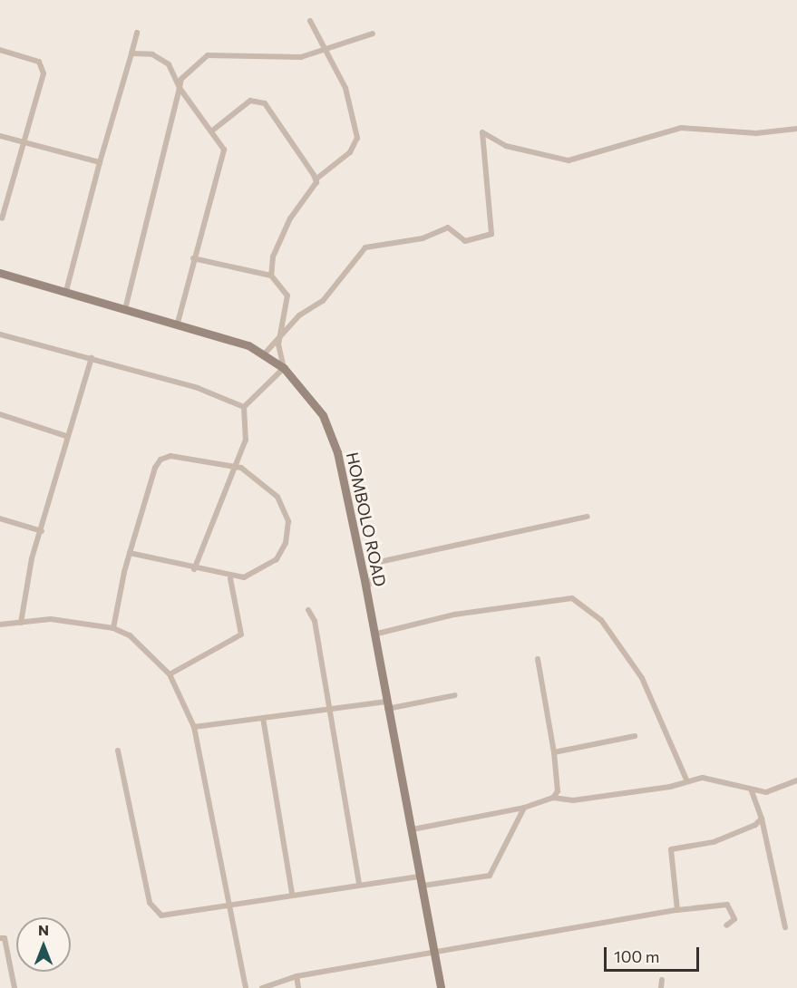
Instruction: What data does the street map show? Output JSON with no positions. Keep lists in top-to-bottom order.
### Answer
{
  "streets": {
    "street": ["HOMBOLO ROAD"]
  },
  "scale_bar": "100 m",
  "north": "top"
}
